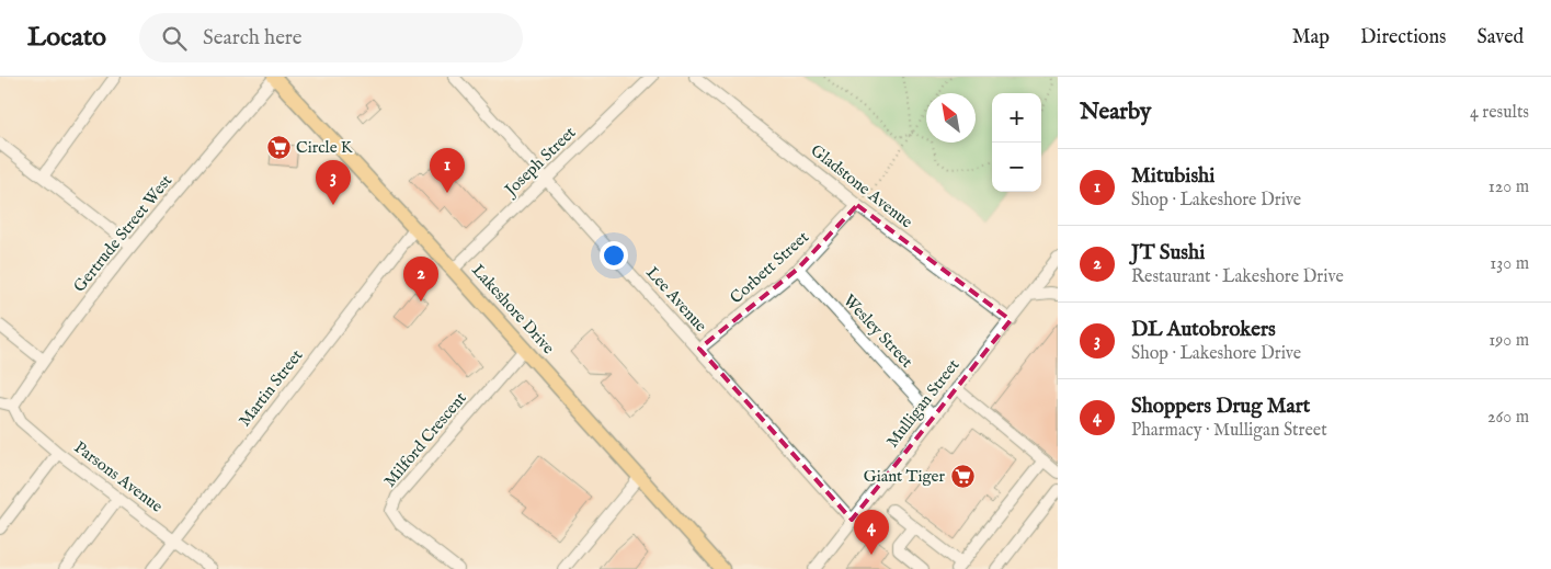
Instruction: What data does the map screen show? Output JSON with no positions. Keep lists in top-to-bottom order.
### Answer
{
  "streets": {
    "main road": ["Lakeshore Drive"],
    "street": [
      "Joseph Street",
      "Gladstone Avenue",
      "Gertrude Street West",
      "Corbett Street",
      "Lee Avenue",
      "Wesley Street",
      "Martin Street",
      "Mulligan Street",
      "Milford Crescent",
      "Parsons Avenue"
    ]
  },
  "crossings": [
    ["Joseph Street", "Lee Avenue"],
    ["Joseph Street", "Lakeshore Drive"],
    ["Gladstone Avenue", "Corbett Street"],
    ["Gladstone Avenue", "Mulligan Street"],
    ["Gertrude Street West", "Lakeshore Drive"],
    ["Gertrude Street West", "Parsons Avenue"],
    ["Corbett Street", "Lee Avenue"],
    ["Corbett Street", "Wesley Street"],
    ["Lee Avenue", "Mulligan Street"],
    ["Lakeshore Drive", "Martin Street"],
    ["Lakeshore Drive", "Milford Crescent"],
    ["Wesley Street", "Mulligan Street"],
    ["Martin Street", "Parsons Avenue"]
  ],
  "places": {
    "supermarket": ["Circle K", "Giant Tiger"]
  },
  "north": "top left",
  "page": {
    "header": "Locato",
    "search": "Search here",
    "nav": ["Map", "Directions", "Saved"],
    "heading": ["Nearby", "4 results"],
    "map_buttons": ["+", "−"],
    "pins": [
      "1",
      "3",
      "2",
      "4"
    ],
    "list": [
      {
        "mark": "1",
        "name": "Mitubishi",
        "note": "Shop · Lakeshore Drive",
        "value": "120 m"
      },
      {
        "mark": "2",
        "name": "JT Sushi",
        "note": "Restaurant · Lakeshore Drive",
        "value": "130 m"
      },
      {
        "mark": "3",
        "name": "DL Autobrokers",
        "note": "Shop · Lakeshore Drive",
        "value": "190 m"
      },
      {
        "mark": "4",
        "name": "Shoppers Drug Mart",
        "note": "Pharmacy · Mulligan Street",
        "value": "260 m"
      }
    ]
  }
}
